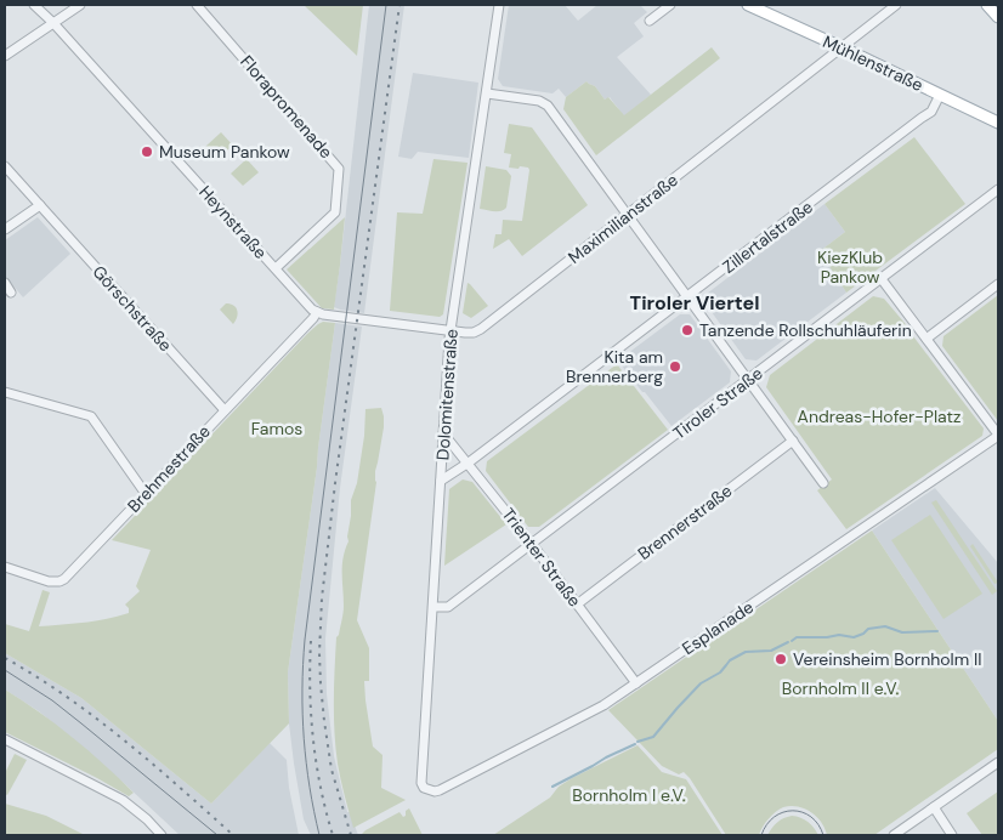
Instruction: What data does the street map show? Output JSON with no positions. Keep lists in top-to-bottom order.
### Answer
{
  "streets": {
    "main road": ["Mühlenstraße"],
    "street": [
      "Florapromenade",
      "Maximilianstraße",
      "Heynstraße",
      "Zillertalstraße",
      "Görschstraße",
      "Dolomitenstraße",
      "Tiroler Straße",
      "Brehmestraße",
      "Brennerstraße",
      "Trienter Straße",
      "Esplanade"
    ]
  },
  "crossings": [
    ["Mühlenstraße", "Maximilianstraße"],
    ["Mühlenstraße", "Zillertalstraße"],
    ["Florapromenade", "Heynstraße"],
    ["Maximilianstraße", "Heynstraße"],
    ["Maximilianstraße", "Dolomitenstraße"],
    ["Maximilianstraße", "Brehmestraße"],
    ["Heynstraße", "Brehmestraße"],
    ["Zillertalstraße", "Dolomitenstraße"],
    ["Zillertalstraße", "Trienter Straße"],
    ["Görschstraße", "Brehmestraße"],
    ["Dolomitenstraße", "Tiroler Straße"],
    ["Dolomitenstraße", "Trienter Straße"],
    ["Dolomitenstraße", "Esplanade"],
    ["Tiroler Straße", "Trienter Straße"],
    ["Brennerstraße", "Trienter Straße"],
    ["Trienter Straße", "Esplanade"]
  ],
  "districts": ["Tiroler Viertel"],
  "parks": [
    "KiezKlub Pankow",
    "Andreas-Hofer-Platz",
    "Famos",
    "Bornholm II e.V.",
    "Bornholm I e.V."
  ],
  "places": [
    "Museum Pankow",
    "Tanzende Rollschuhläuferin",
    "Kita am Brennerberg",
    "Vereinsheim Bornholm II"
  ]
}
